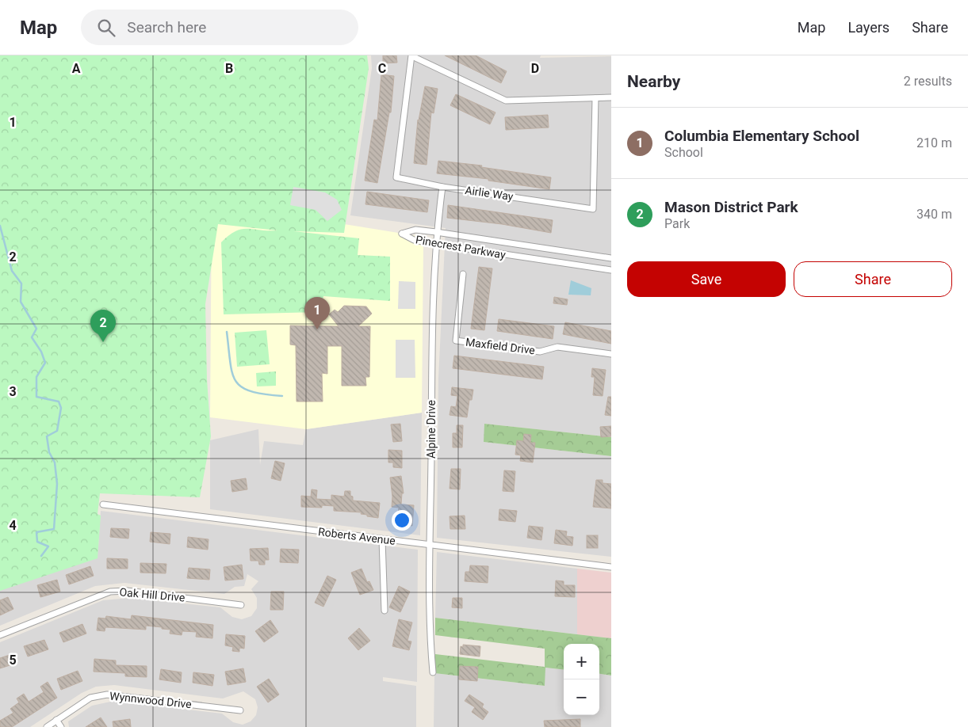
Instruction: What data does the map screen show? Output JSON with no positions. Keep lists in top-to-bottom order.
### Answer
{
  "streets": {
    "street": [
      "Airlie Way",
      "Pinecrest Parkway",
      "Maxfield Drive",
      "Alpine Drive",
      "Roberts Avenue",
      "Oak Hill Drive",
      "Wynnwood Drive"
    ]
  },
  "crossings": [
    ["Airlie Way", "Alpine Drive"],
    ["Pinecrest Parkway", "Alpine Drive"],
    ["Alpine Drive", "Roberts Avenue"]
  ],
  "page": {
    "header": "Map",
    "search": "Search here",
    "nav": ["Map", "Layers", "Share"],
    "heading": ["Nearby", "2 results"],
    "list": [
      {
        "mark": "1",
        "name": "Columbia Elementary School",
        "note": "School",
        "value": "210 m"
      },
      {
        "mark": "2",
        "name": "Mason District Park",
        "note": "Park",
        "value": "340 m"
      }
    ],
    "buttons": ["Save", "Share"],
    "pins": ["1", "2"],
    "map_buttons": ["+", "−"]
  },
  "grid": {
    "columns": [
      "A",
      "B",
      "C",
      "D"
    ],
    "rows": [
      "1",
      "2",
      "3",
      "4",
      "5"
    ]
  }
}
